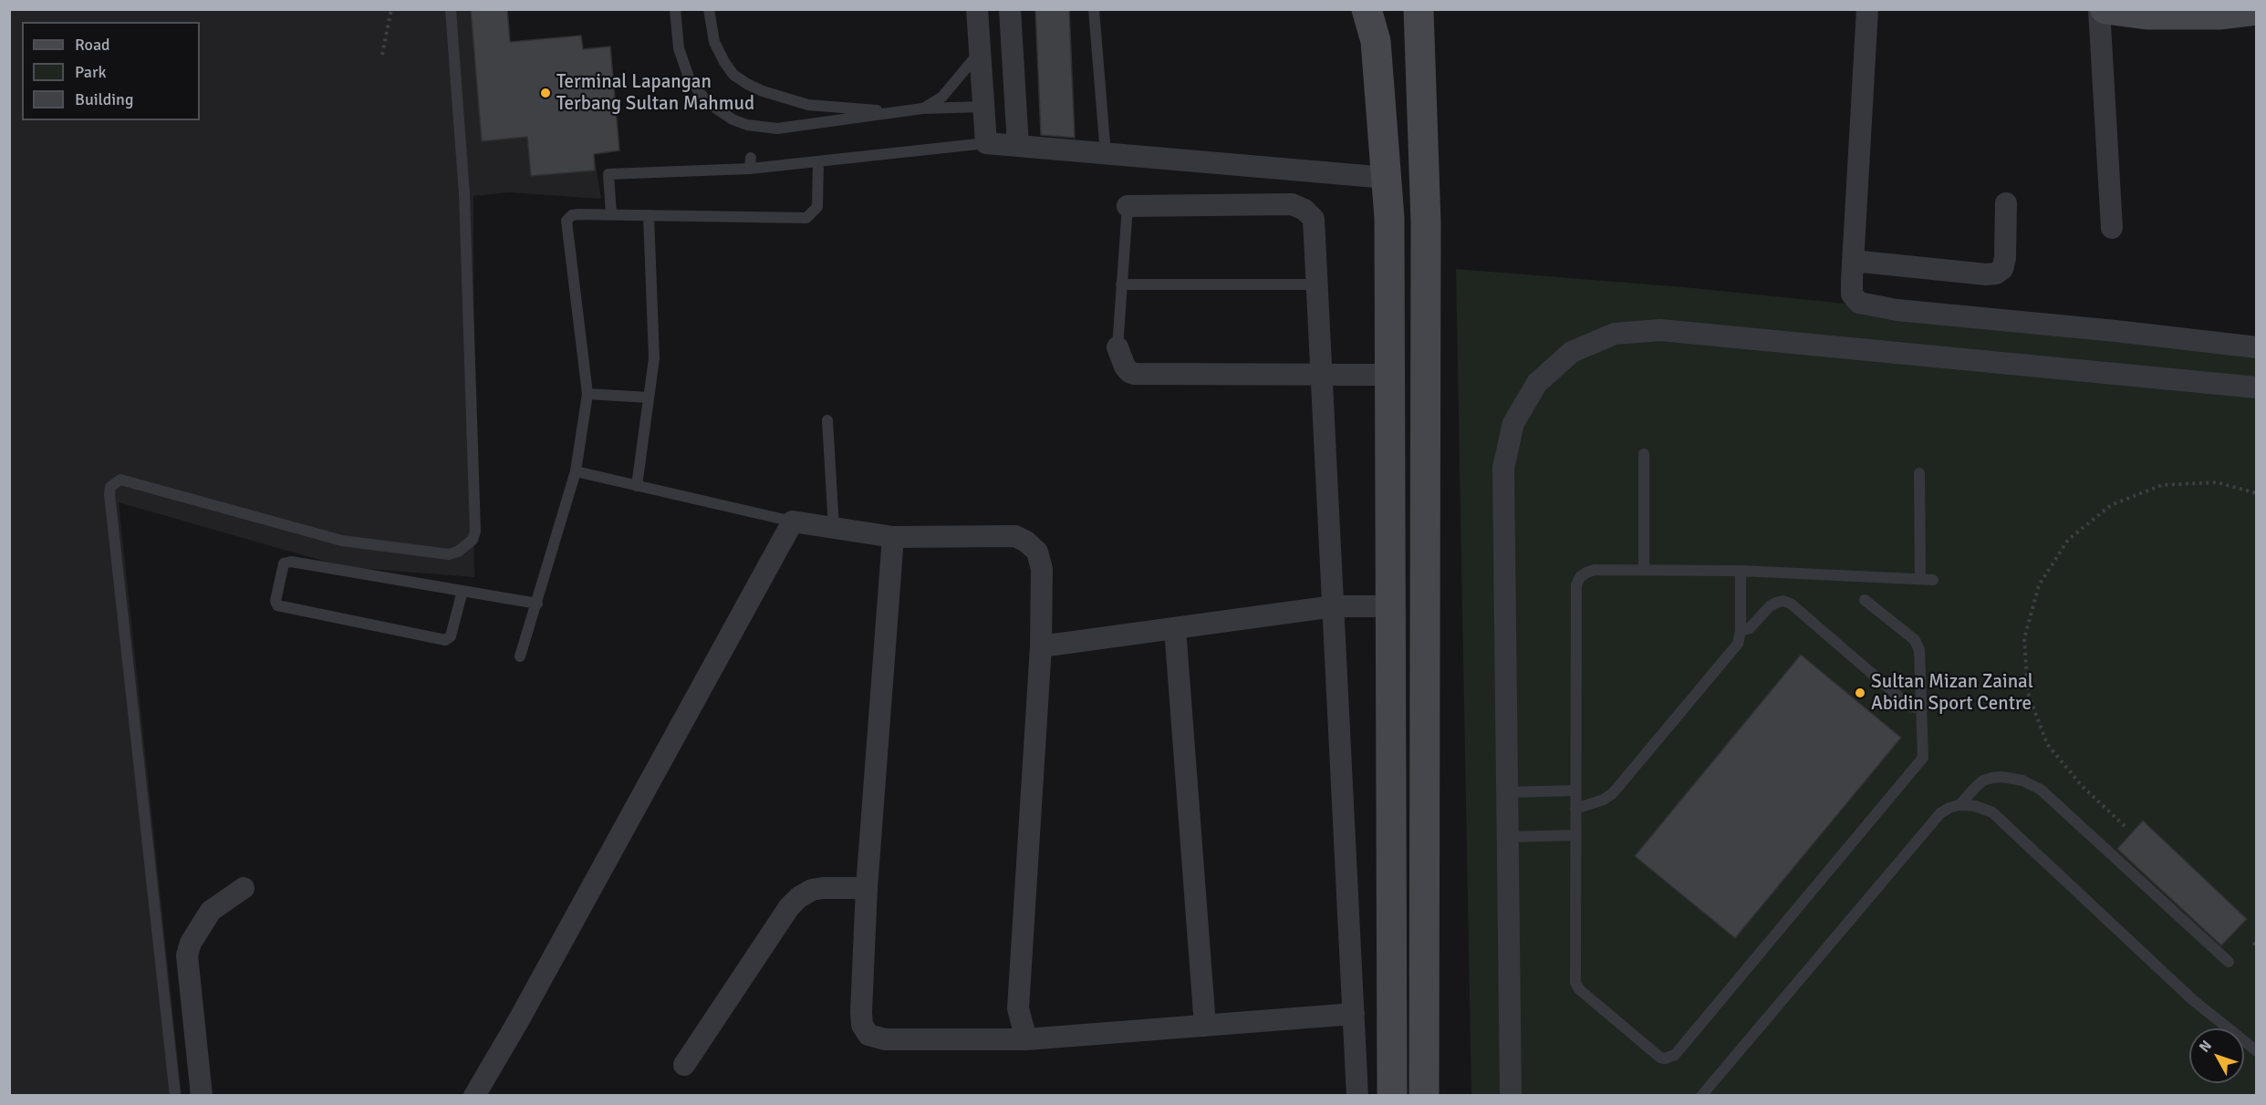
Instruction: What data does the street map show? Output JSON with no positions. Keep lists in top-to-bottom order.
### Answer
{
  "places": ["Terminal Lapangan Terbang Sultan Mahmud", "Sultan Mizan Zainal Abidin Sport Centre"],
  "legend": ["Road", "Park", "Building"],
  "north": "top left"
}
